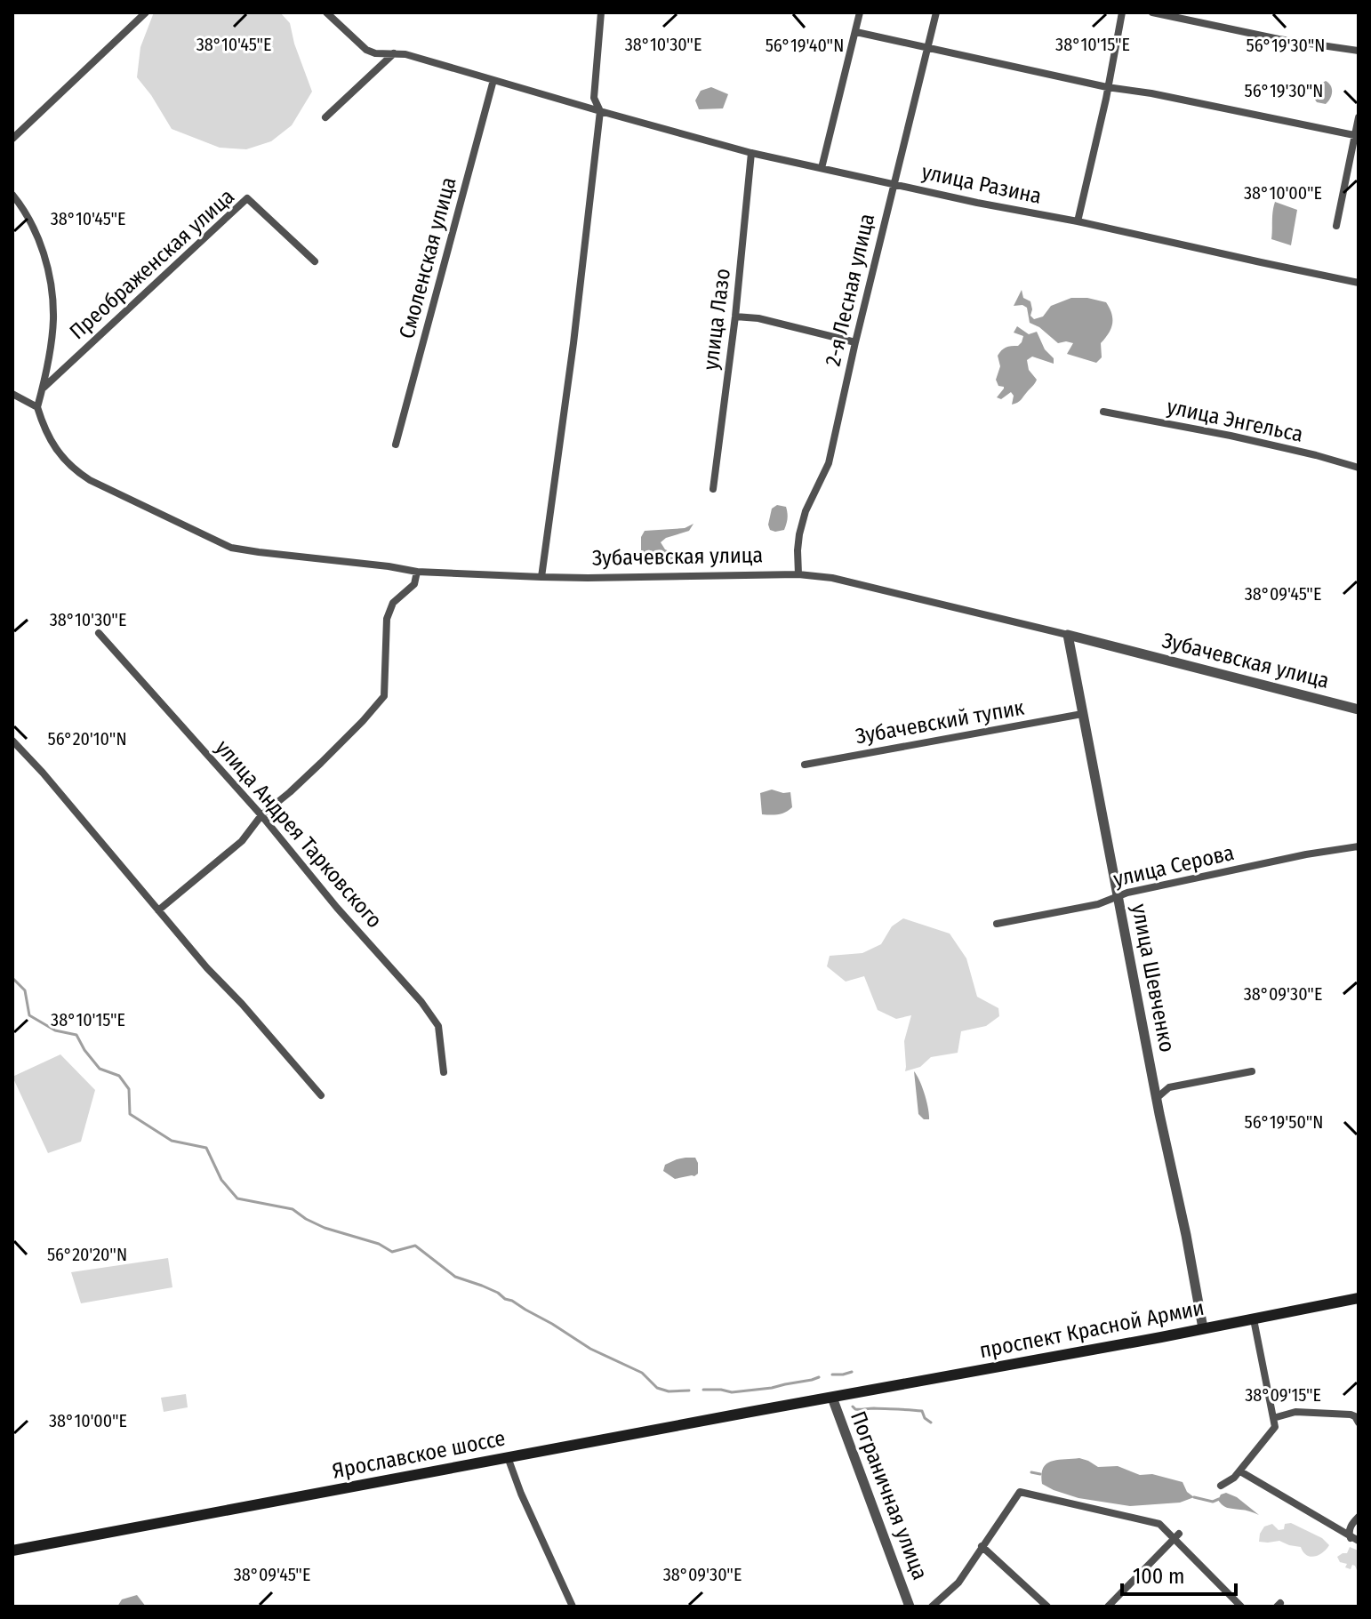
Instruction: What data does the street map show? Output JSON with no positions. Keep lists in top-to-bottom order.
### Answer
{
  "streets": {
    "main road": ["проспект Красной Армии", "Ярославское шоссе"],
    "street": [
      "улица Разина",
      "Смоленская улица",
      "Преображенская улица",
      "2-я Лесная улица",
      "улица Лазо",
      "улица Энгельса",
      "Зубачевская улица",
      "Зубачевский тупик",
      "улица Андрея Тарковского",
      "улица Серова",
      "улица Шевченко",
      "Пограничная улица"
    ]
  },
  "crossings": [
    ["улица Разина", "Смоленская улица"],
    ["улица Разина", "2-я Лесная улица"],
    ["улица Разина", "улица Лазо"],
    ["2-я Лесная улица", "Зубачевская улица"],
    ["Зубачевская улица", "улица Шевченко"],
    ["Зубачевский тупик", "улица Шевченко"],
    ["улица Серова", "улица Шевченко"],
    ["улица Шевченко", "проспект Красной Армии"],
    ["проспект Красной Армии", "Ярославское шоссе"],
    ["проспект Красной Армии", "Пограничная улица"],
    ["Ярославское шоссе", "Пограничная улица"]
  ],
  "scale_bar": "100 m",
  "coordinates": [
    "38°10'45\"E",
    "38°10'30\"E",
    "38°10'15\"E",
    "56°19'40\"N",
    "56°19'30\"N",
    "38°10'00\"E",
    "38°09'45\"E",
    "56°20'10\"N",
    "38°09'30\"E",
    "56°19'50\"N",
    "56°20'20\"N",
    "38°09'15\"E"
  ]
}
